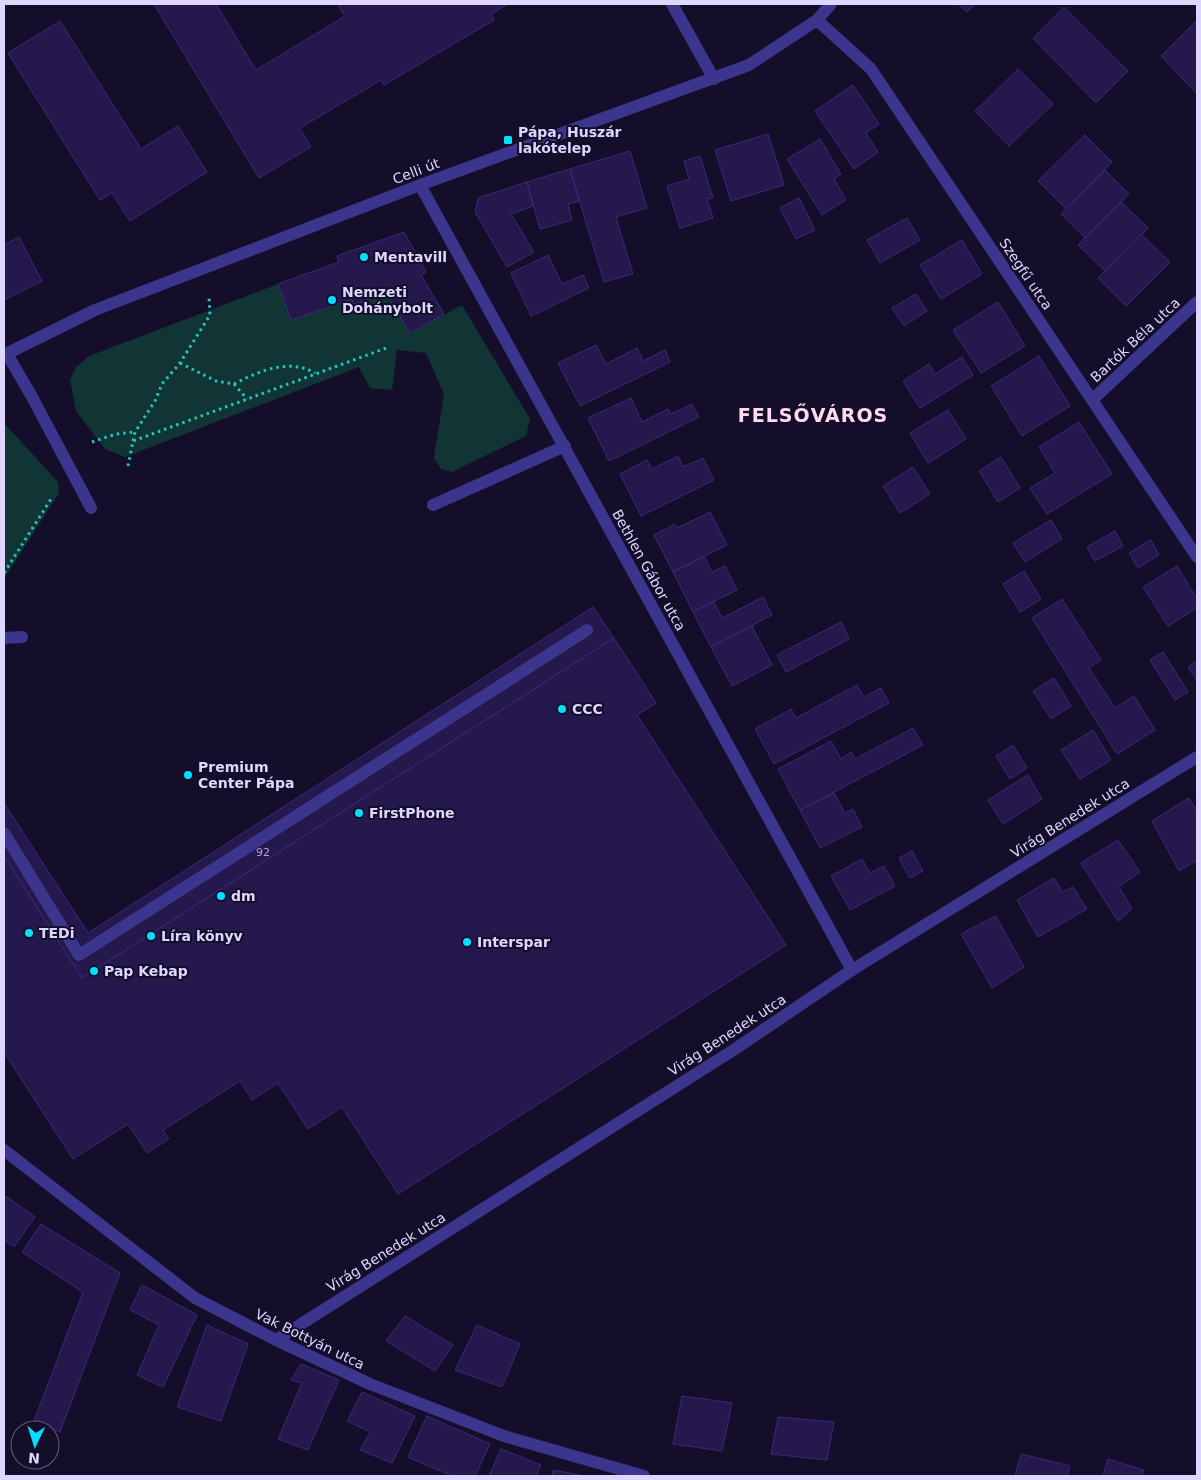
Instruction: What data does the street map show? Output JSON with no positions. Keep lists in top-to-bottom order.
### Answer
{
  "streets": {
    "street": [
      "Celli út",
      "Szegfű utca",
      "Bartók Béla utca",
      "Bethlen Gábor utca",
      "Virág Benedek utca",
      "Vak Bottyán utca"
    ]
  },
  "crossings": [
    ["Celli út", "Szegfű utca"],
    ["Celli út", "Bethlen Gábor utca"],
    ["Szegfű utca", "Bartók Béla utca"],
    ["Bethlen Gábor utca", "Virág Benedek utca"],
    ["Virág Benedek utca", "Vak Bottyán utca"]
  ],
  "districts": ["FELSŐVÁROS"],
  "places": {
    "transit": ["Pápa, Huszár lakótelep"],
    "other": [
      "Mentavill",
      "Nemzeti Dohánybolt",
      "CCC",
      "Premium Center Pápa",
      "FirstPhone",
      "dm",
      "TEDi",
      "Líra könyv",
      "Interspar",
      "Pap Kebap"
    ]
  },
  "house_numbers": ["92"],
  "north": "bottom"
}
